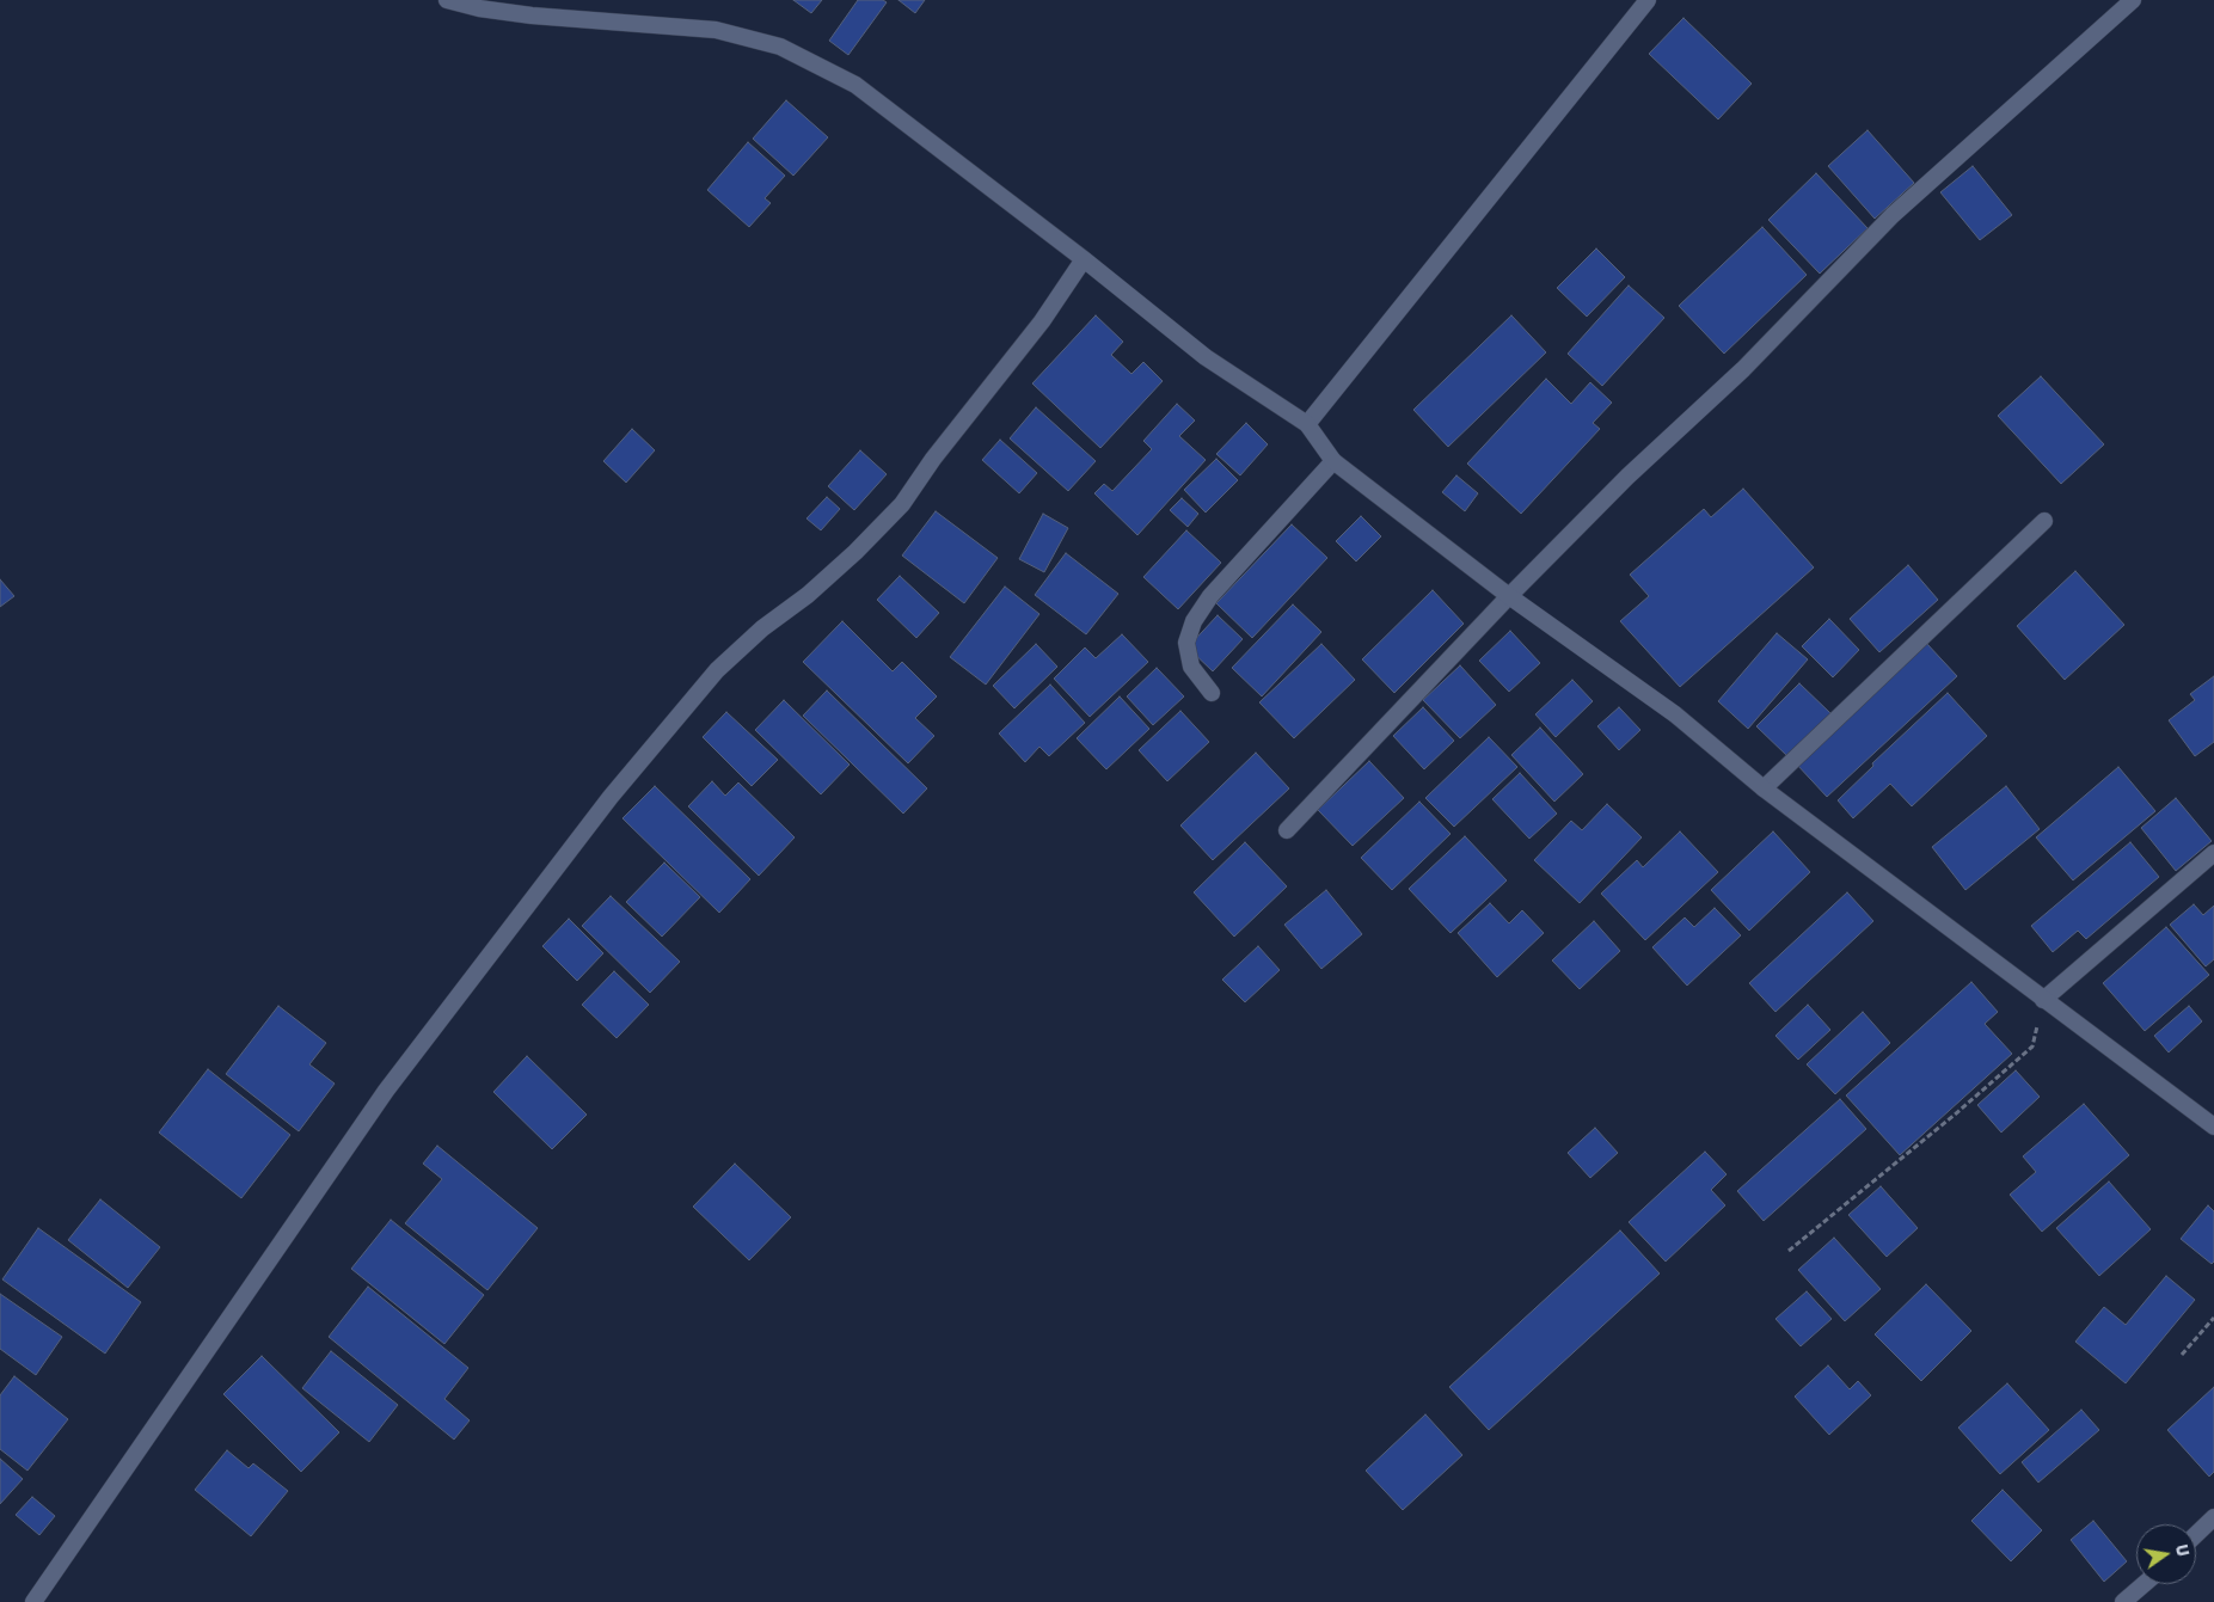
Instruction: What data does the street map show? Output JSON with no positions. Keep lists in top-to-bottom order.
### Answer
{
  "north": "right"
}
